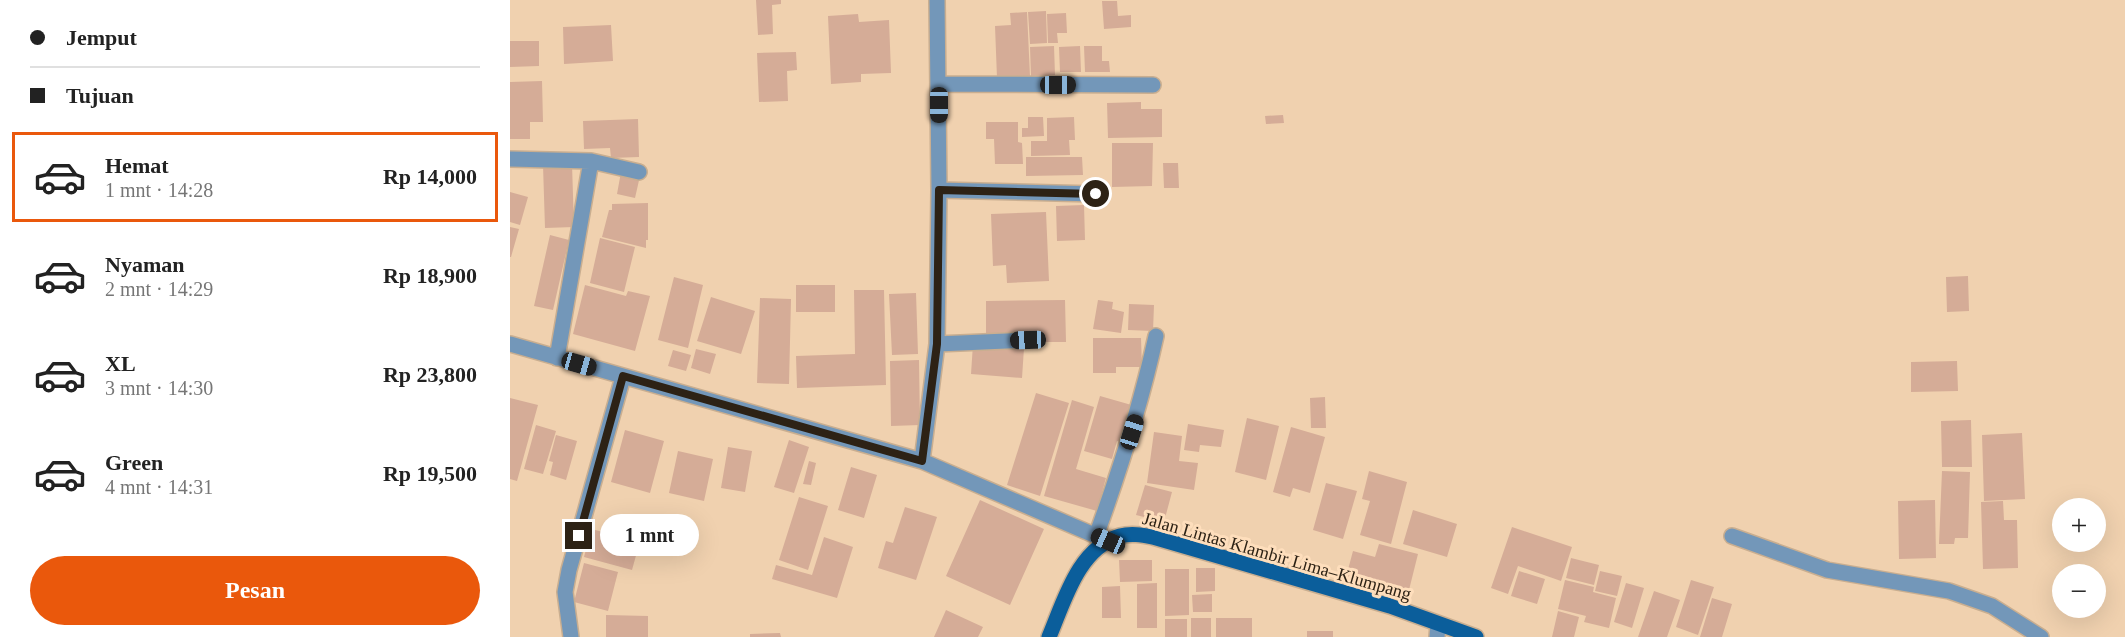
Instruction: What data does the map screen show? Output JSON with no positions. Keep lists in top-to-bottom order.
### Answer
{
  "streets": {
    "main road": ["Jalan Lintas Klambir Lima–Klumpang"]
  },
  "page": {
    "banner": ["Jemput", "Tujuan"],
    "list": [
      {
        "name": "Hemat",
        "note": "1 mnt · 14:28",
        "value": "Rp 14,000"
      },
      {
        "name": "Nyaman",
        "note": "2 mnt · 14:29",
        "value": "Rp 18,900"
      },
      {
        "name": "XL",
        "note": "3 mnt · 14:30",
        "value": "Rp 23,800"
      },
      {
        "name": "Green",
        "note": "4 mnt · 14:31",
        "value": "Rp 19,500"
      }
    ],
    "map_buttons": ["+", "−"],
    "bubble": "1 mnt",
    "buttons": "Pesan"
  }
}
